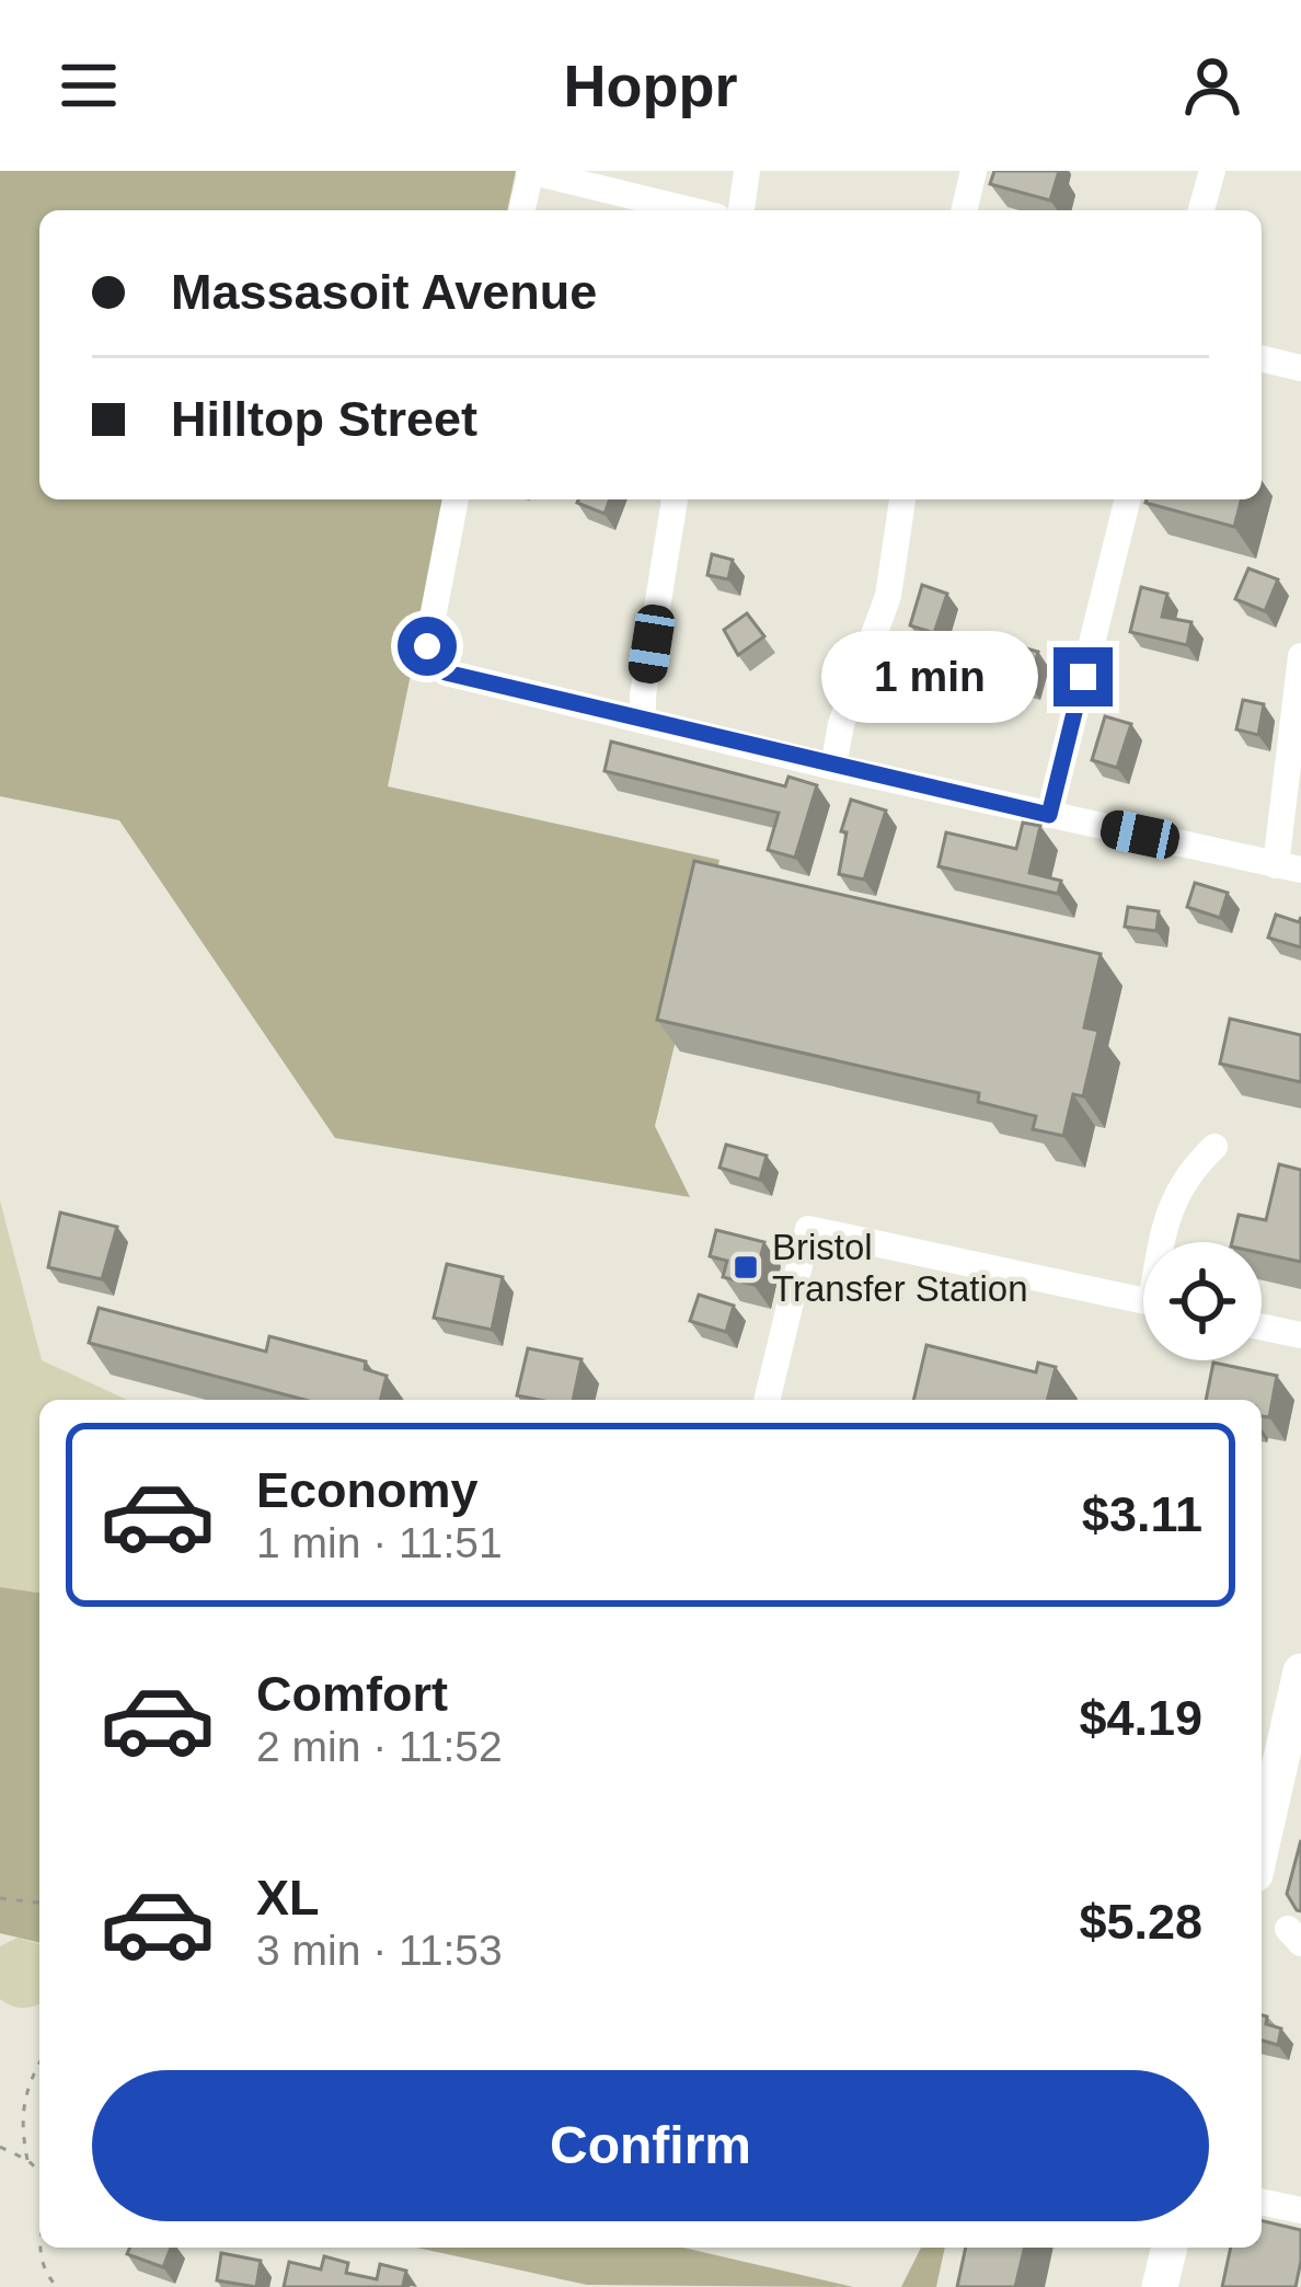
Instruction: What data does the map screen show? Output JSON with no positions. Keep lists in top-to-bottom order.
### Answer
{
  "places": {
    "transit": ["Bristol Transfer Station"]
  },
  "page": {
    "header": "Hoppr",
    "banner": ["Massasoit Avenue", "Hilltop Street"],
    "bubble": "1 min",
    "list": [
      {
        "name": "Economy",
        "note": "1 min · 11:51",
        "value": "$3.11"
      },
      {
        "name": "Comfort",
        "note": "2 min · 11:52",
        "value": "$4.19"
      },
      {
        "name": "XL",
        "note": "3 min · 11:53",
        "value": "$5.28"
      }
    ],
    "buttons": "Confirm"
  }
}
